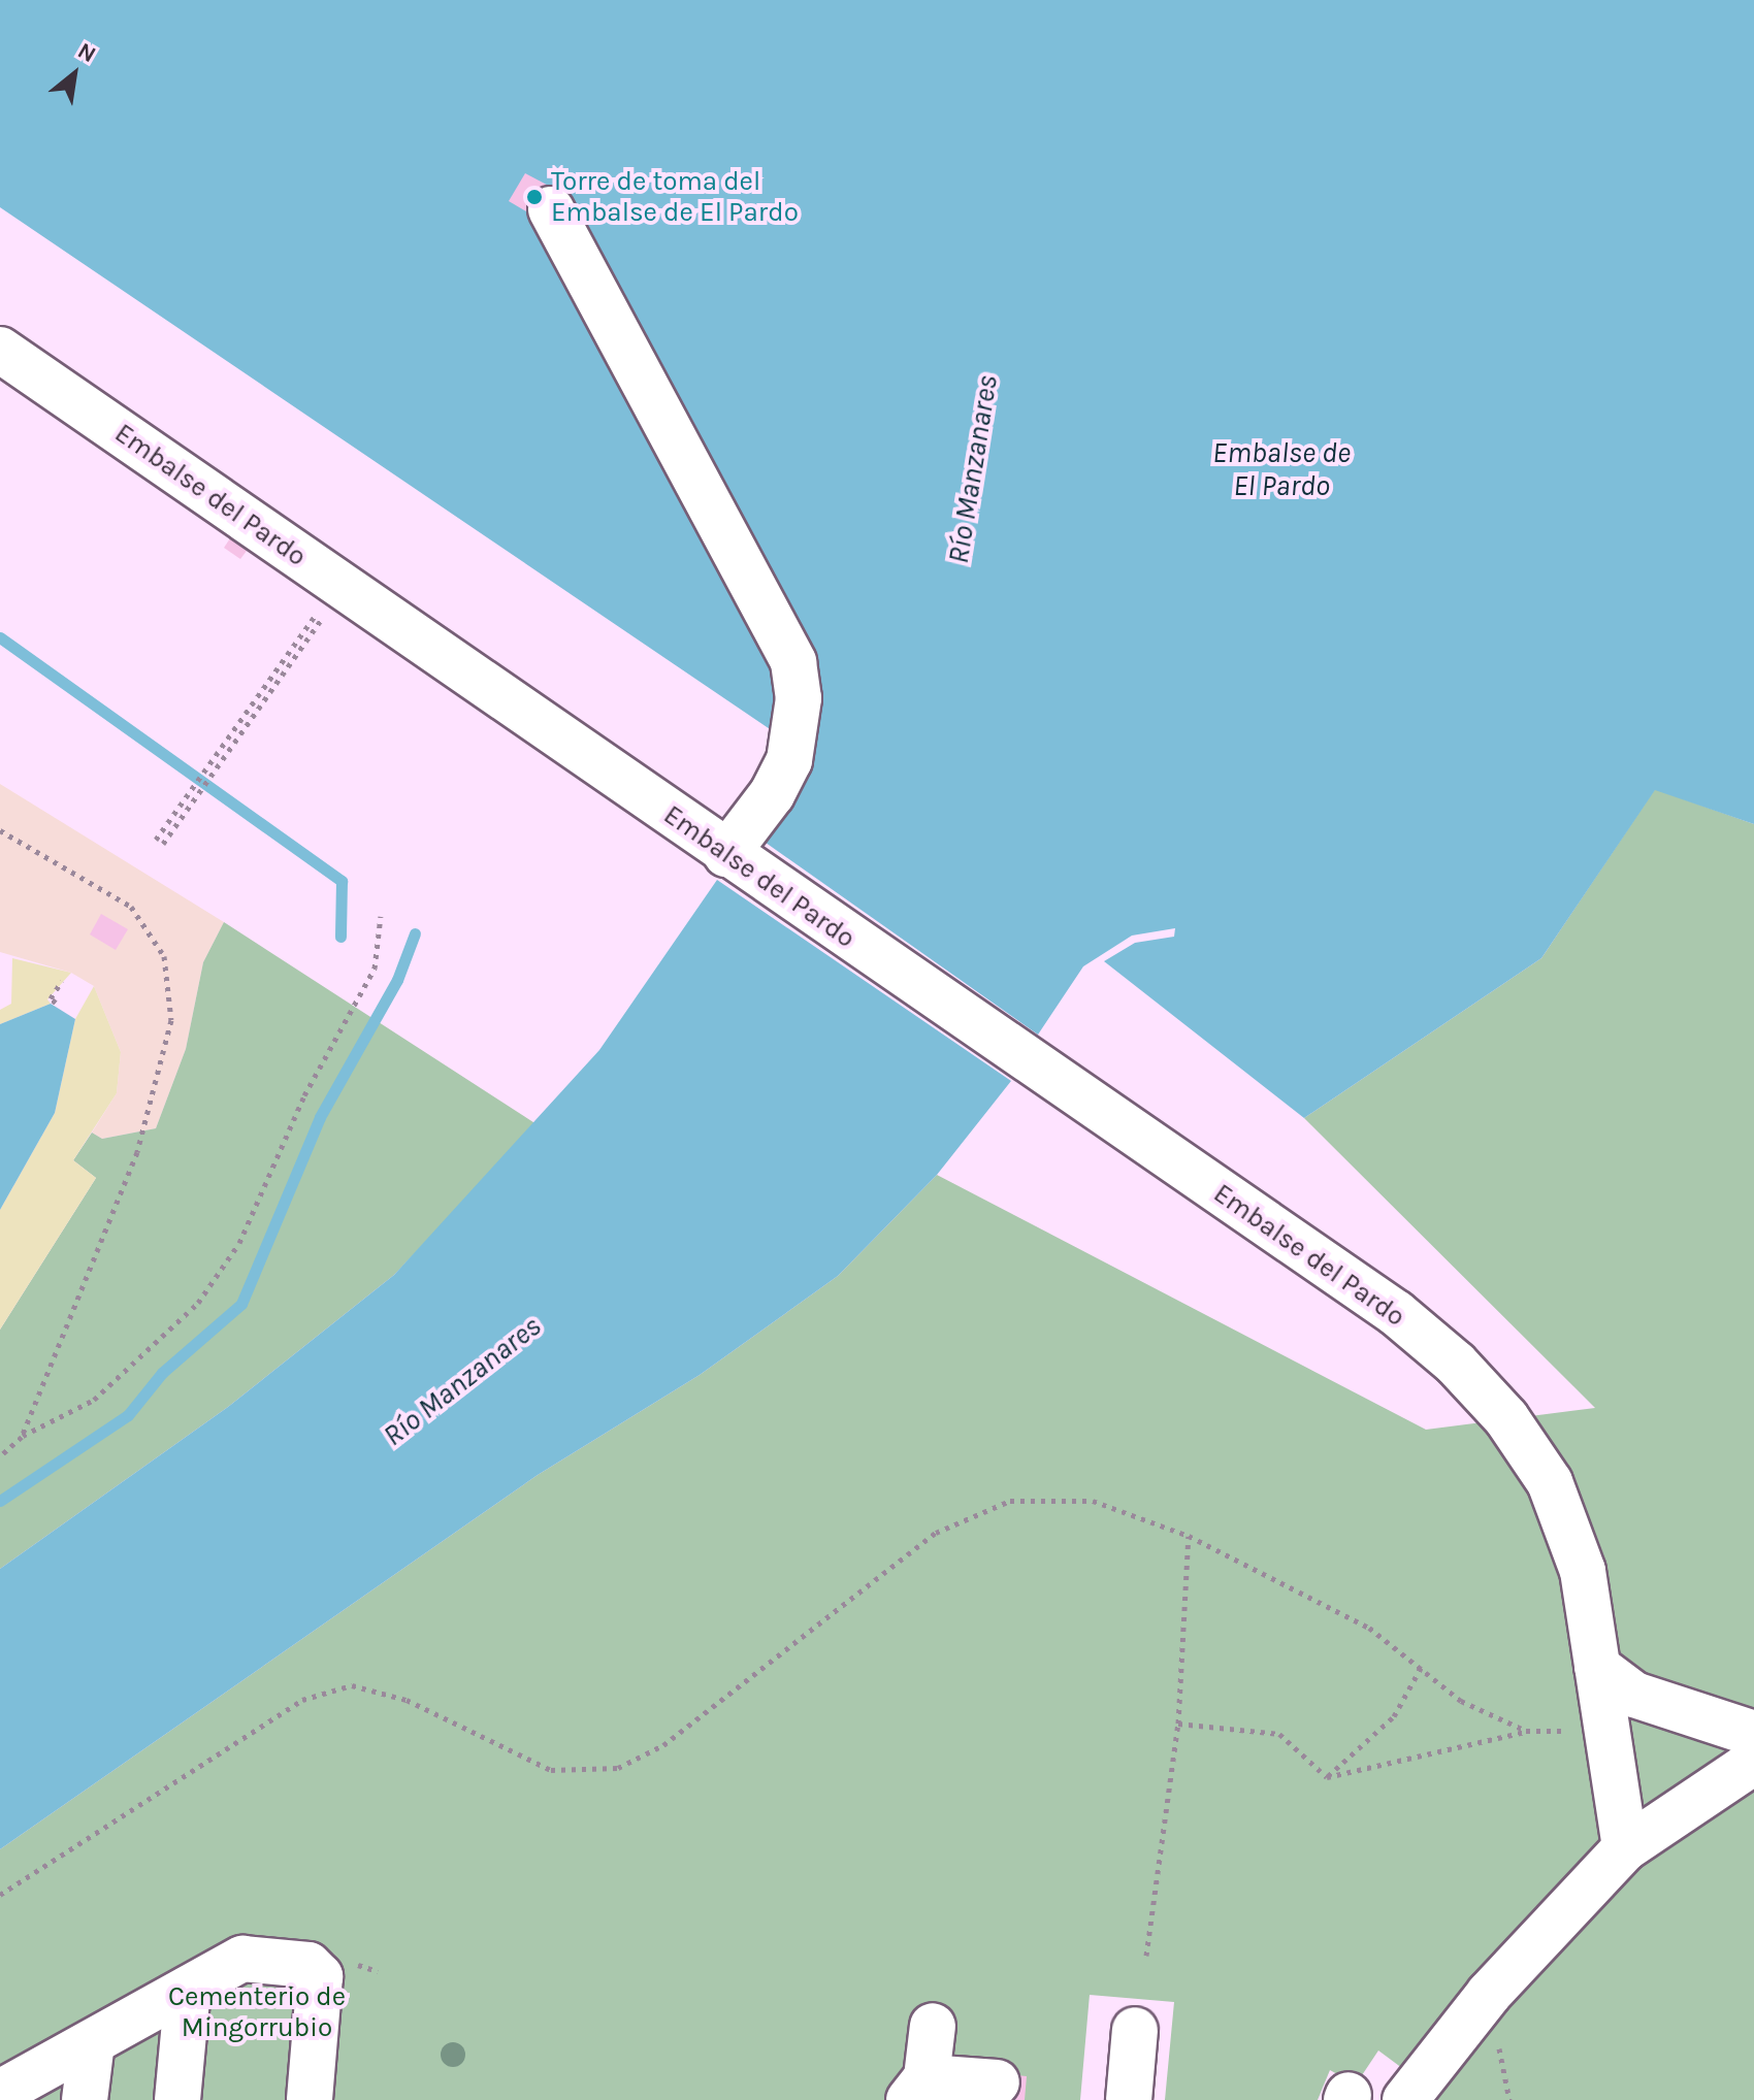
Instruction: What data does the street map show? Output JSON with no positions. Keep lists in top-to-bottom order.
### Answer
{
  "streets": {
    "street": ["Embalse del Pardo"]
  },
  "water": ["Embalse de El Pardo", "Río Manzanares"],
  "parks": ["Cementerio de Mingorrubio"],
  "places": ["Torre de toma del Embalse de El Pardo"],
  "north": "top right"
}
